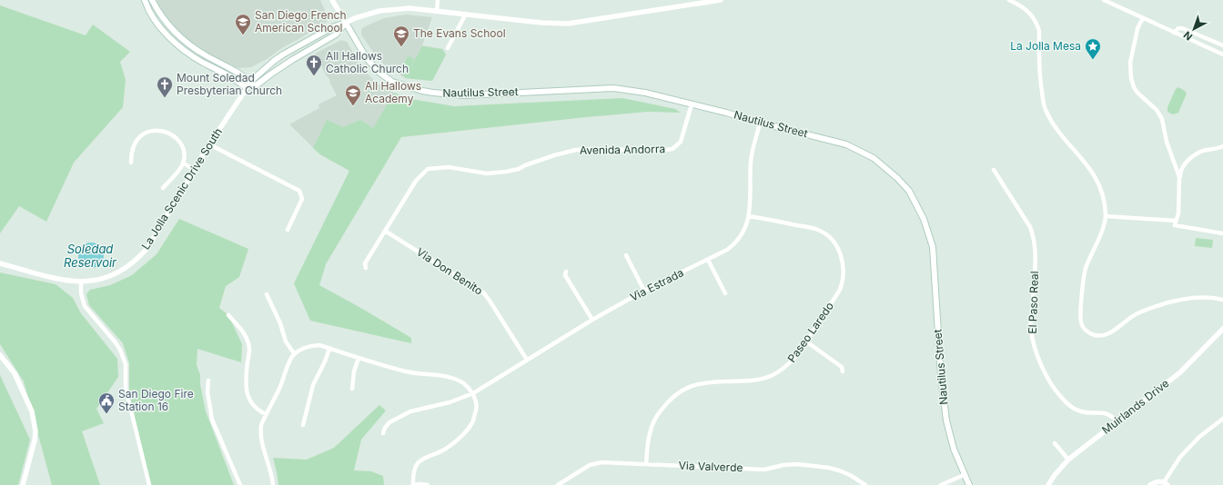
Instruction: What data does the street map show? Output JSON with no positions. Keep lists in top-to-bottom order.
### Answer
{
  "streets": {
    "main road": ["Nautilus Street", "La Jolla Scenic Drive South"],
    "street": [
      "Avenida Andorra",
      "Via Don Benito",
      "Via Estrada",
      "El Paso Real",
      "Paseo Laredo",
      "Muirlands Drive",
      "Via Valverde"
    ]
  },
  "crossings": [
    ["Nautilus Street", "Avenida Andorra"],
    ["Nautilus Street", "La Jolla Scenic Drive South"],
    ["Nautilus Street", "Via Estrada"],
    ["Avenida Andorra", "Via Don Benito"],
    ["Via Don Benito", "Via Estrada"],
    ["Via Estrada", "Paseo Laredo"],
    ["El Paso Real", "Muirlands Drive"],
    ["Paseo Laredo", "Via Valverde"]
  ],
  "water": ["Soledad Reservoir"],
  "places": {
    "school or university": ["San Diego French American School", "The Evans School", "All Hallows Academy"],
    "place": ["La Jolla Mesa"],
    "church": ["All Hallows Catholic Church", "Mount Soledad Presbyterian Church"],
    "public building": ["San Diego Fire Station 16"]
  },
  "north": "bottom left"
}
